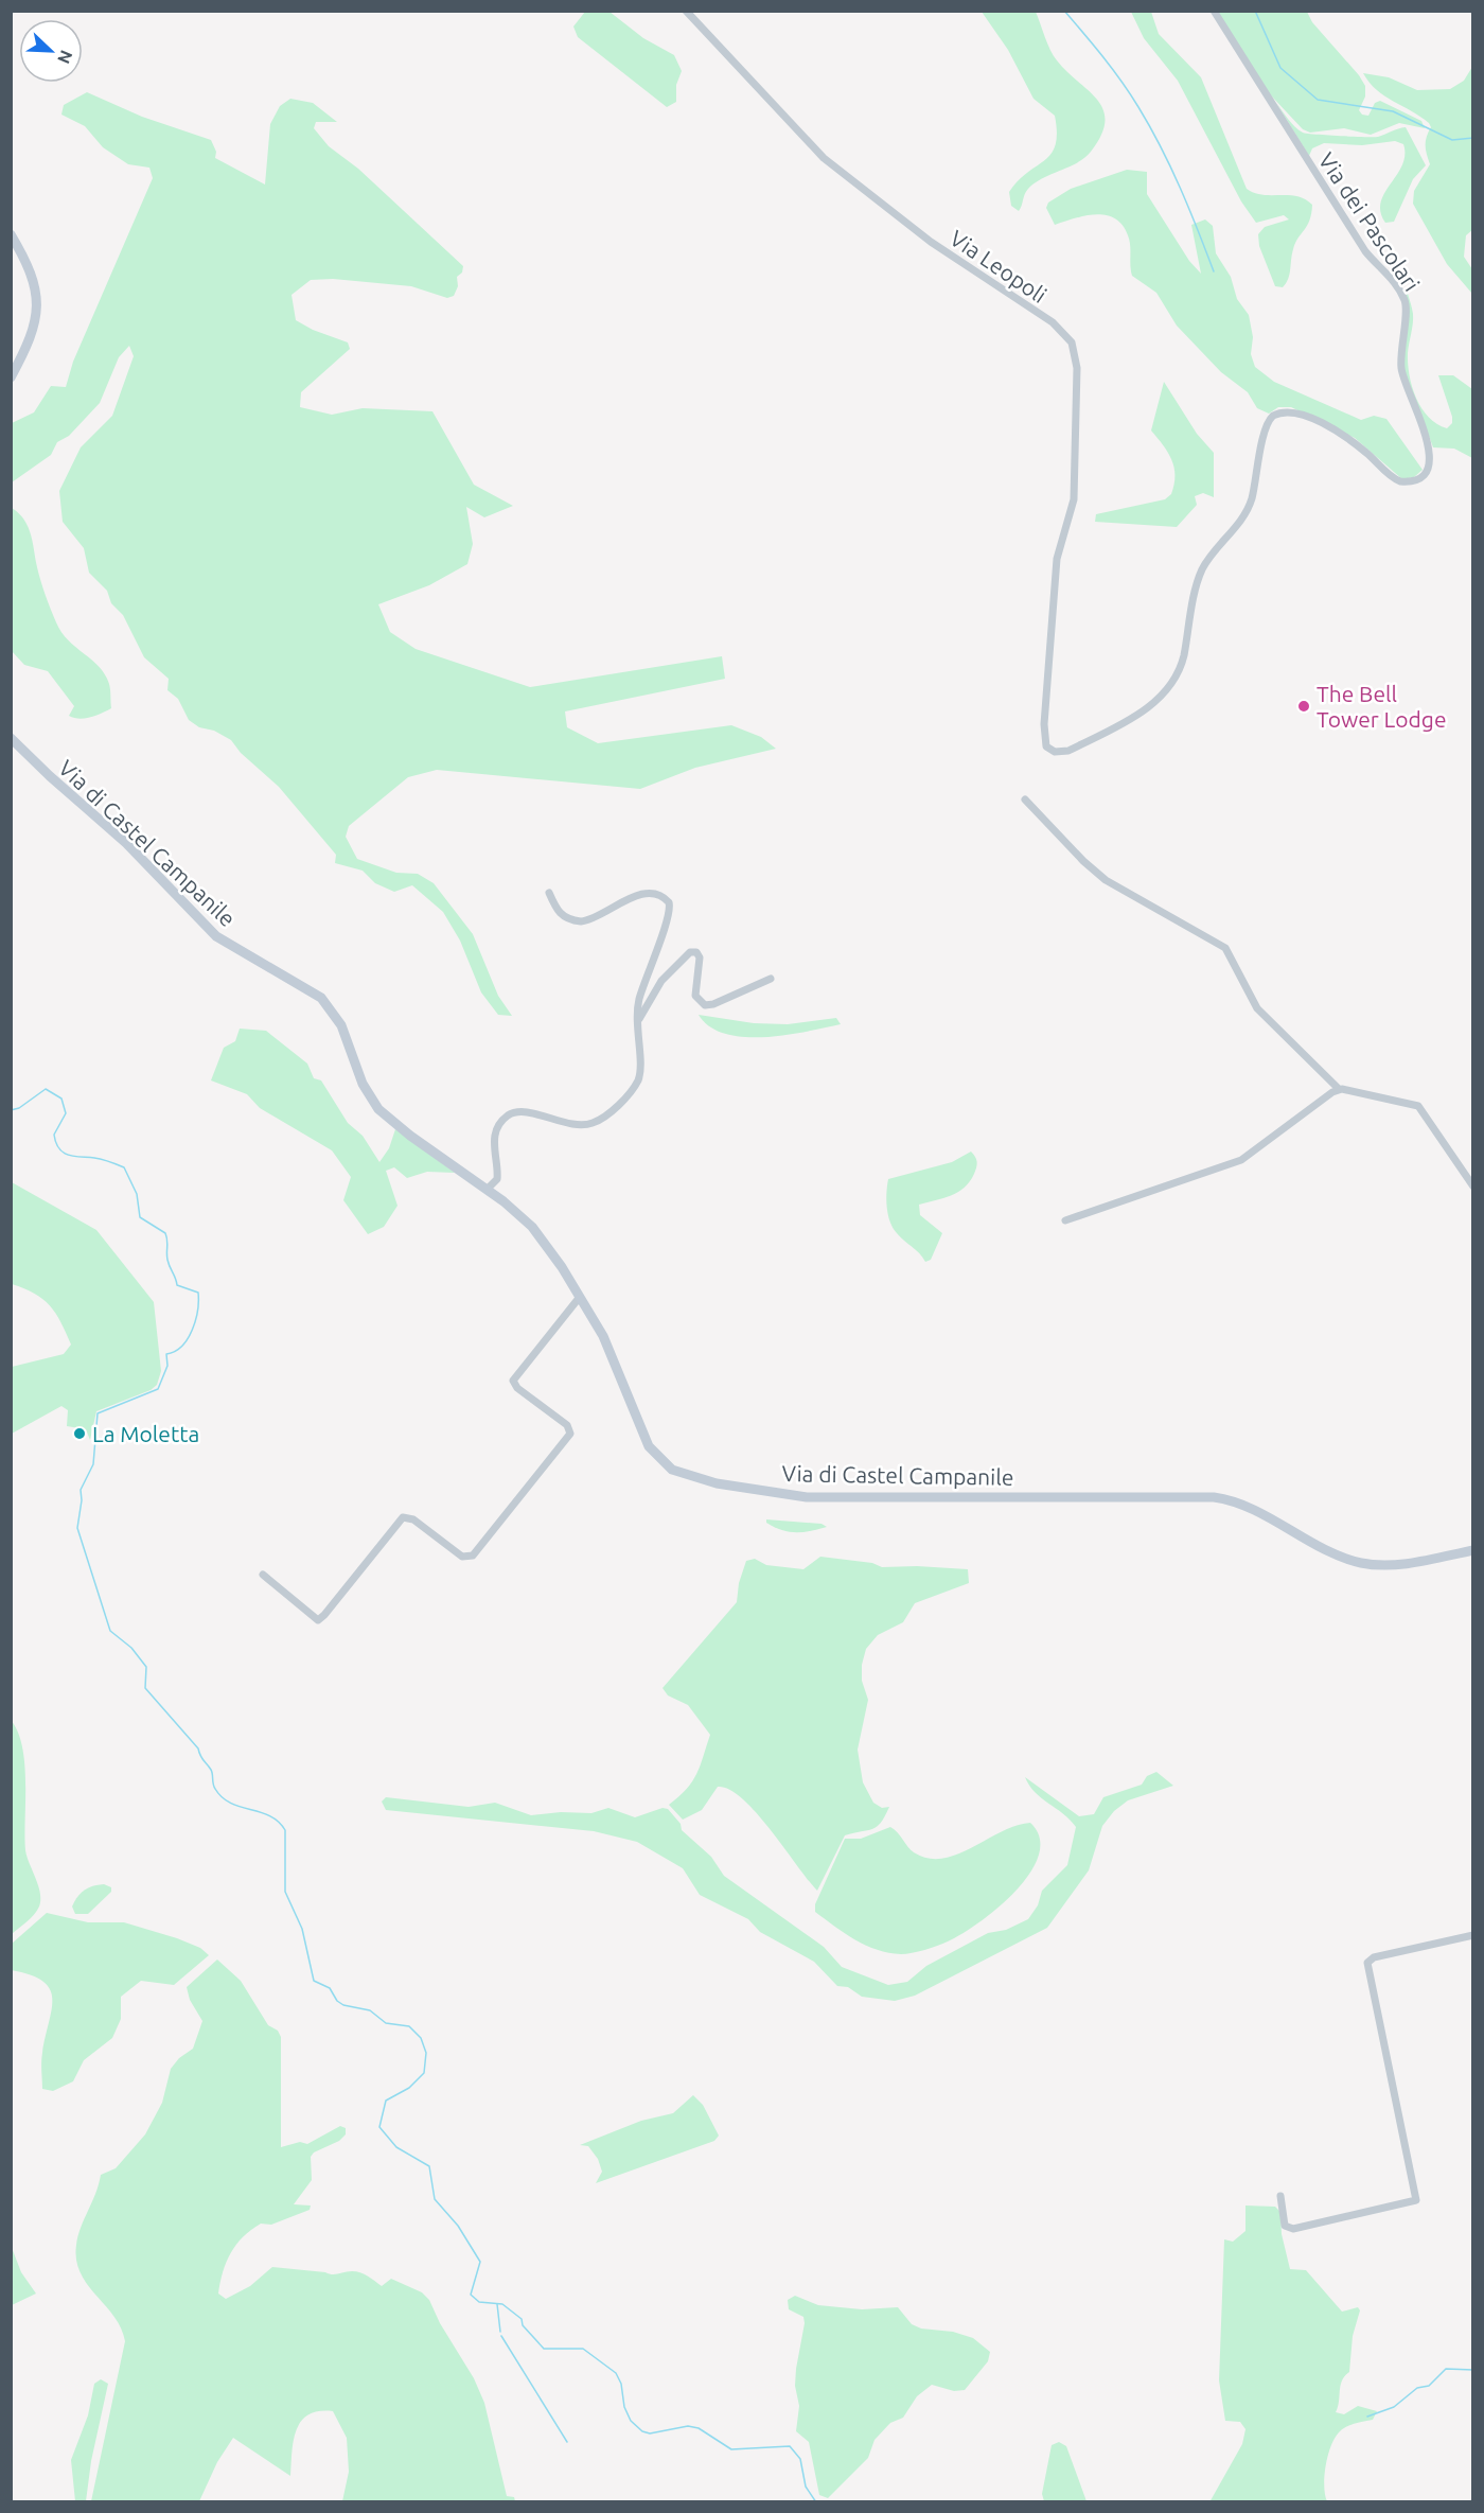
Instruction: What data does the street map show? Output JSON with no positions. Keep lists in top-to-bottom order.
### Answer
{
  "streets": {
    "street": ["Via dei Pascolari", "Via Leopoli", "Via di Castel Campanile"]
  },
  "crossings": [
    ["Via dei Pascolari", "Via Leopoli"]
  ],
  "places": ["The Bell Tower Lodge", "La Moletta"],
  "north": "bottom right"
}
